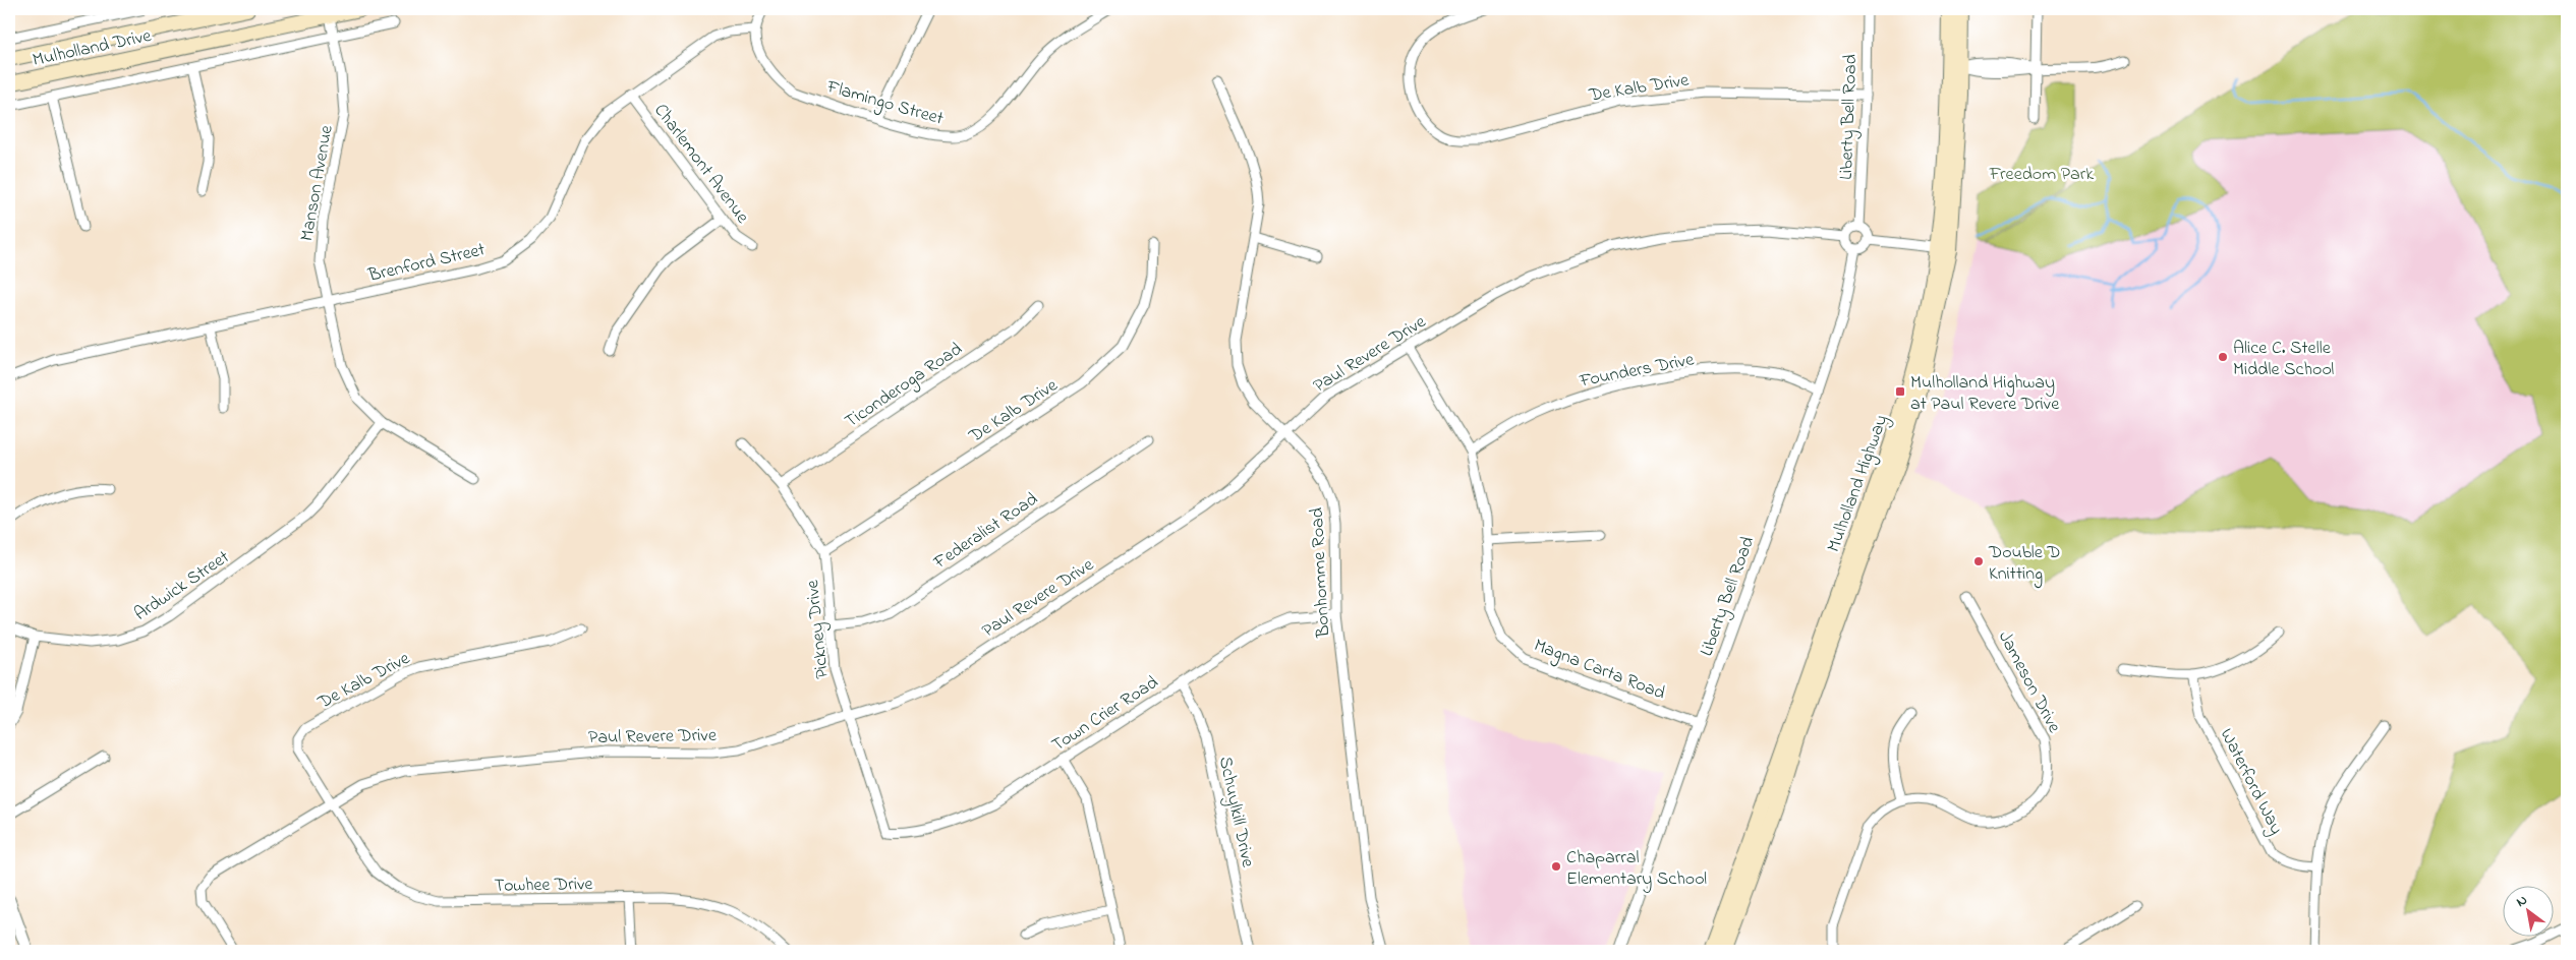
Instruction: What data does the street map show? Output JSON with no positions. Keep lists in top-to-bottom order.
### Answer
{
  "streets": {
    "main road": ["Mulholland Drive", "Mulholland Highway"],
    "street": [
      "De Kalb Drive",
      "Flamingo Street",
      "Liberty Bell Road",
      "Charlemont Avenue",
      "Manson Avenue",
      "Brenford Street",
      "Paul Revere Drive",
      "Founders Drive",
      "Ticonderoga Road",
      "Federalist Road",
      "Bonhomme Road",
      "Ardwick Street",
      "Pickney Drive",
      "Magna Carta Road",
      "Jameson Drive",
      "Town Crier Road",
      "Waterford Way",
      "Schuylkill Drive",
      "Towhee Drive"
    ]
  },
  "crossings": [
    ["Mulholland Drive", "Manson Avenue"],
    ["De Kalb Drive", "Liberty Bell Road"],
    ["De Kalb Drive", "Paul Revere Drive"],
    ["De Kalb Drive", "Pickney Drive"],
    ["De Kalb Drive", "Towhee Drive"],
    ["Flamingo Street", "Brenford Street"],
    ["Liberty Bell Road", "Paul Revere Drive"],
    ["Liberty Bell Road", "Founders Drive"],
    ["Liberty Bell Road", "Magna Carta Road"],
    ["Charlemont Avenue", "Brenford Street"],
    ["Manson Avenue", "Brenford Street"],
    ["Manson Avenue", "Ardwick Street"],
    ["Paul Revere Drive", "Bonhomme Road"],
    ["Paul Revere Drive", "Pickney Drive"],
    ["Paul Revere Drive", "Magna Carta Road"],
    ["Paul Revere Drive", "Towhee Drive"],
    ["Founders Drive", "Magna Carta Road"],
    ["Ticonderoga Road", "Pickney Drive"],
    ["Federalist Road", "Pickney Drive"],
    ["Bonhomme Road", "Town Crier Road"],
    ["Pickney Drive", "Town Crier Road"],
    ["Town Crier Road", "Schuylkill Drive"]
  ],
  "parks": ["Freedom Park"],
  "places": {
    "other": ["Alice C. Stelle Middle School", "Double D Knitting", "Chaparral Elementary School"],
    "transit": ["Mulholland Highway at Paul Revere Drive"]
  },
  "north": "top left"
}
